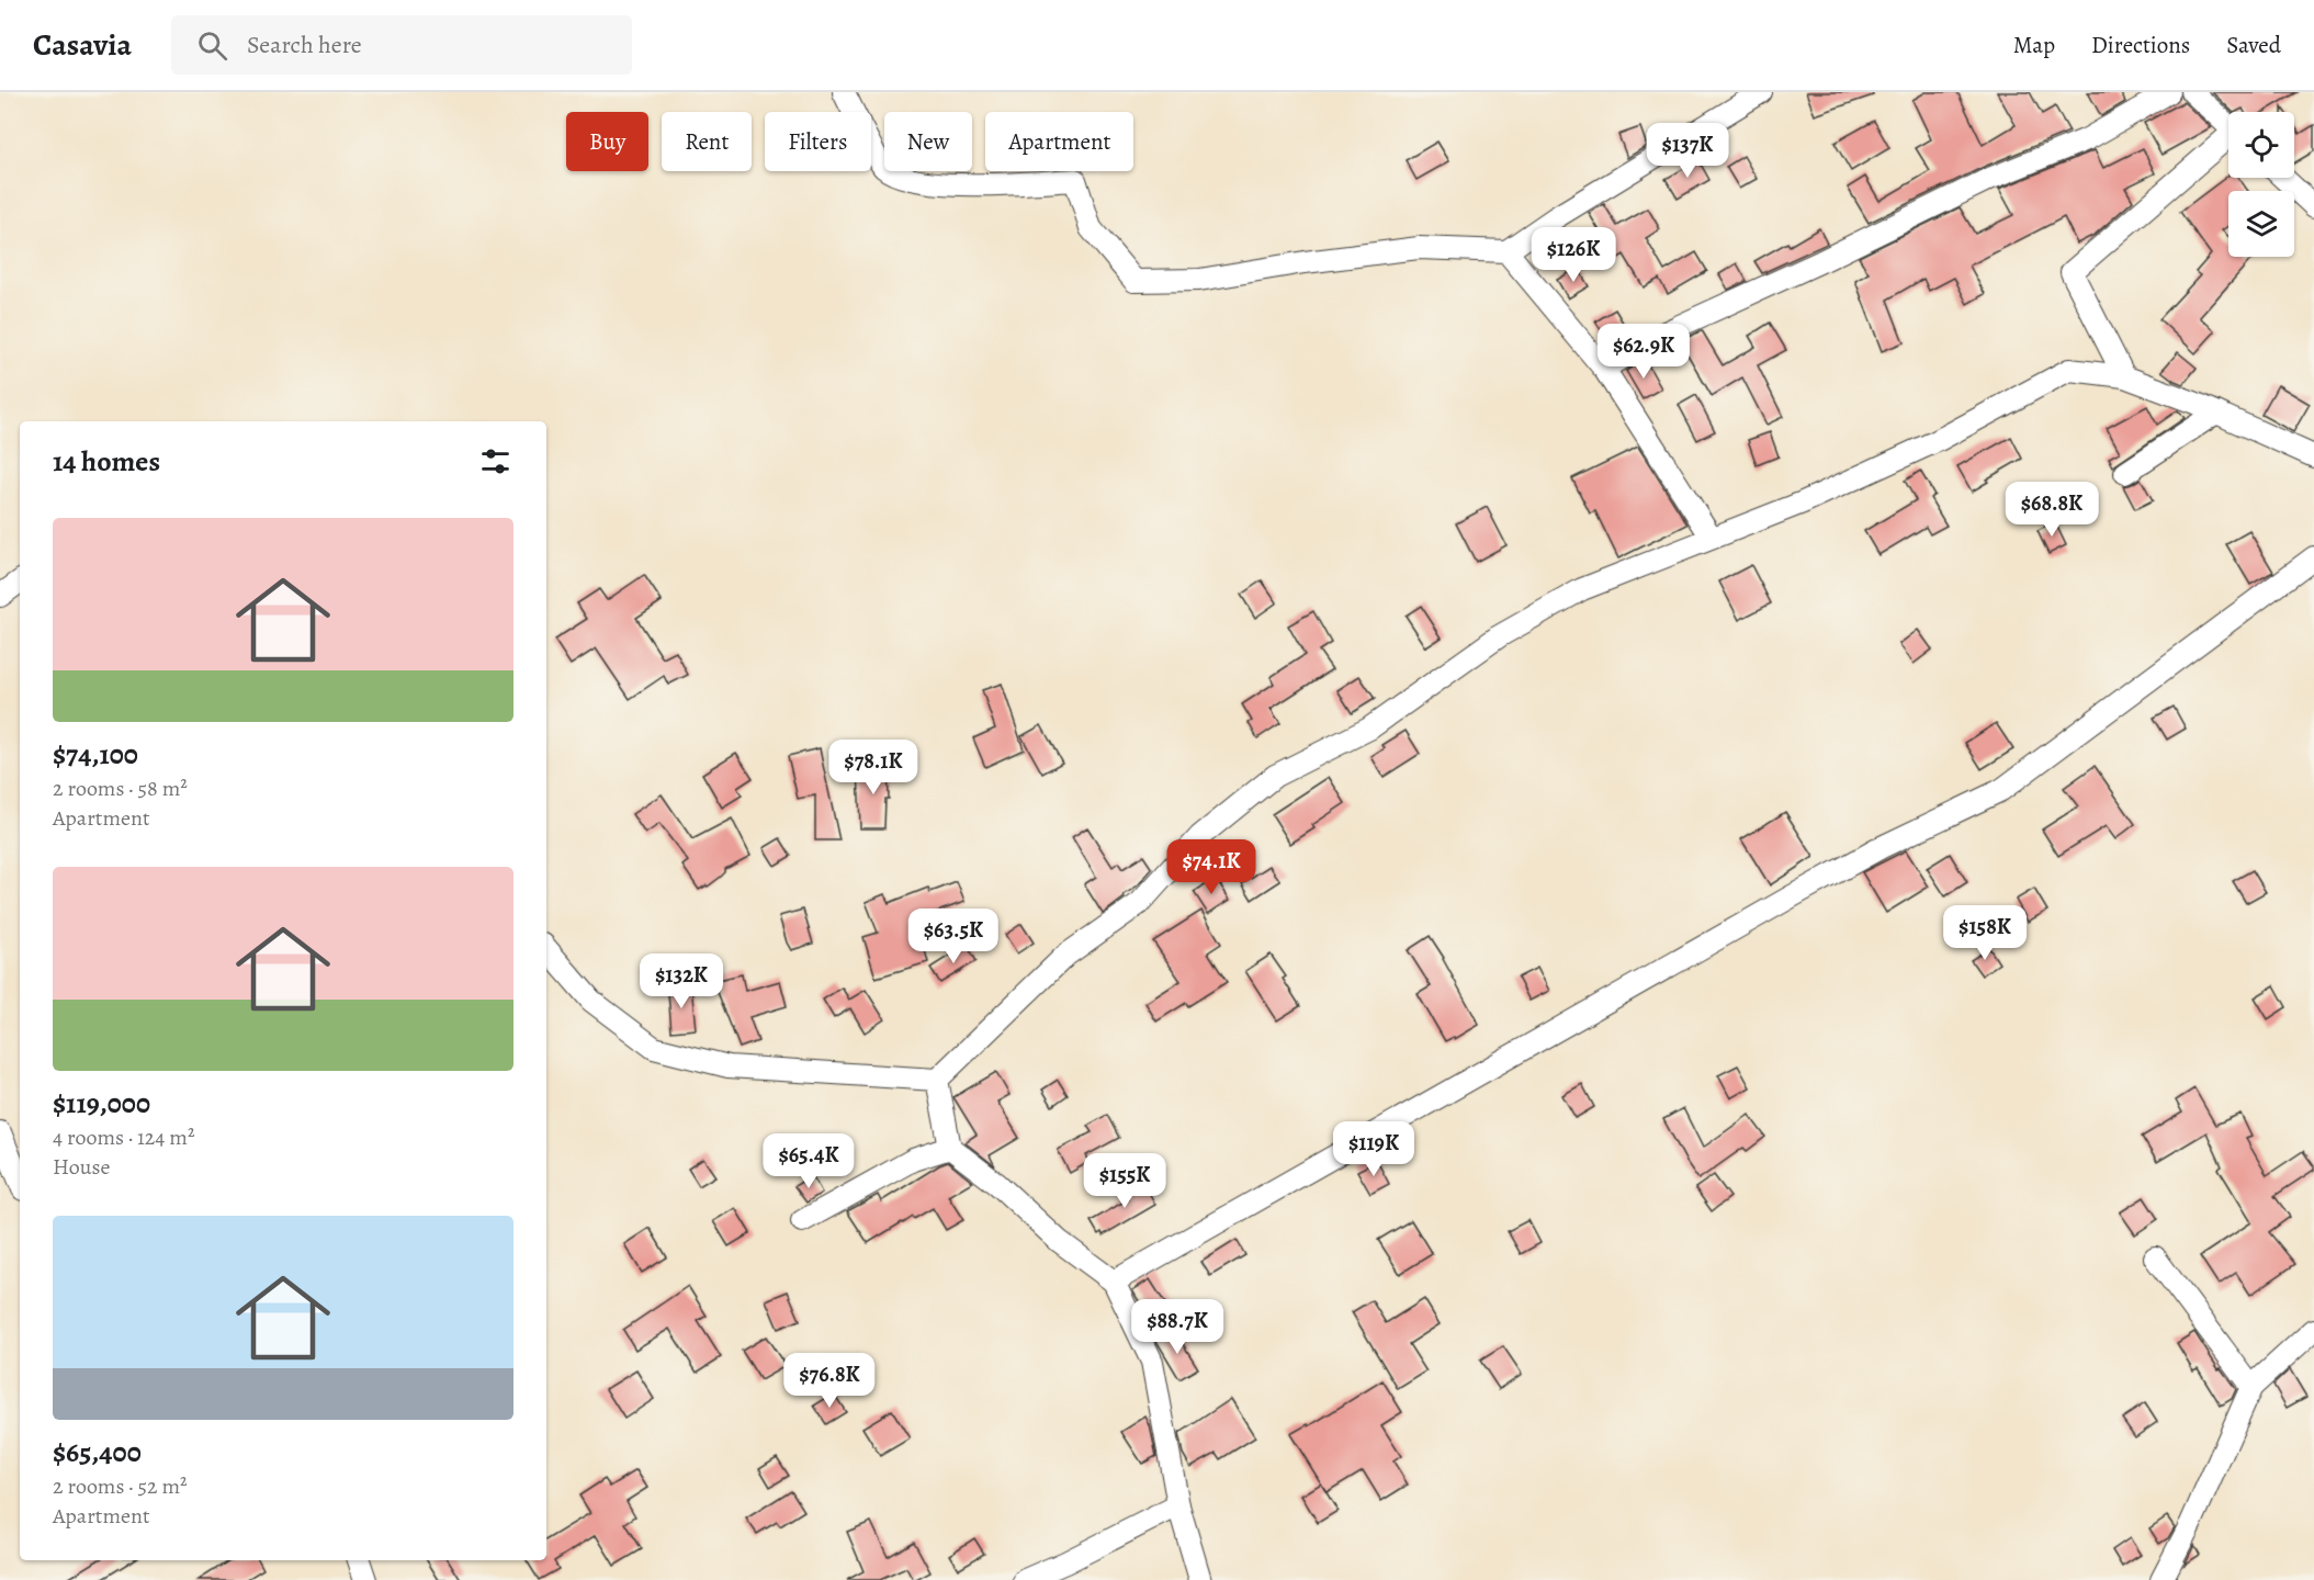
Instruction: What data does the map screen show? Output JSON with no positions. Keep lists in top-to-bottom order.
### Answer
{
  "page": {
    "header": "Casavia",
    "search": "Search here",
    "nav": ["Map", "Directions", "Saved"],
    "chip": [
      "Buy",
      "Rent",
      "Filters",
      "New",
      "Apartment"
    ],
    "price": [
      "$137K",
      "$126K",
      "$62.9K",
      "$68.8K",
      "$78.1K",
      "$74.1K",
      "$158K",
      "$63.5K",
      "$132K",
      "$119K",
      "$65.4K",
      "$155K",
      "$88.7K",
      "$76.8K"
    ],
    "heading": "14 homes",
    "list": [
      {
        "name": "$74,100",
        "note": "2 rooms · 58 m² · Apartment"
      },
      {
        "name": "$119,000",
        "note": "4 rooms · 124 m² · House"
      },
      {
        "name": "$65,400",
        "note": "2 rooms · 52 m² · Apartment"
      }
    ]
  }
}
